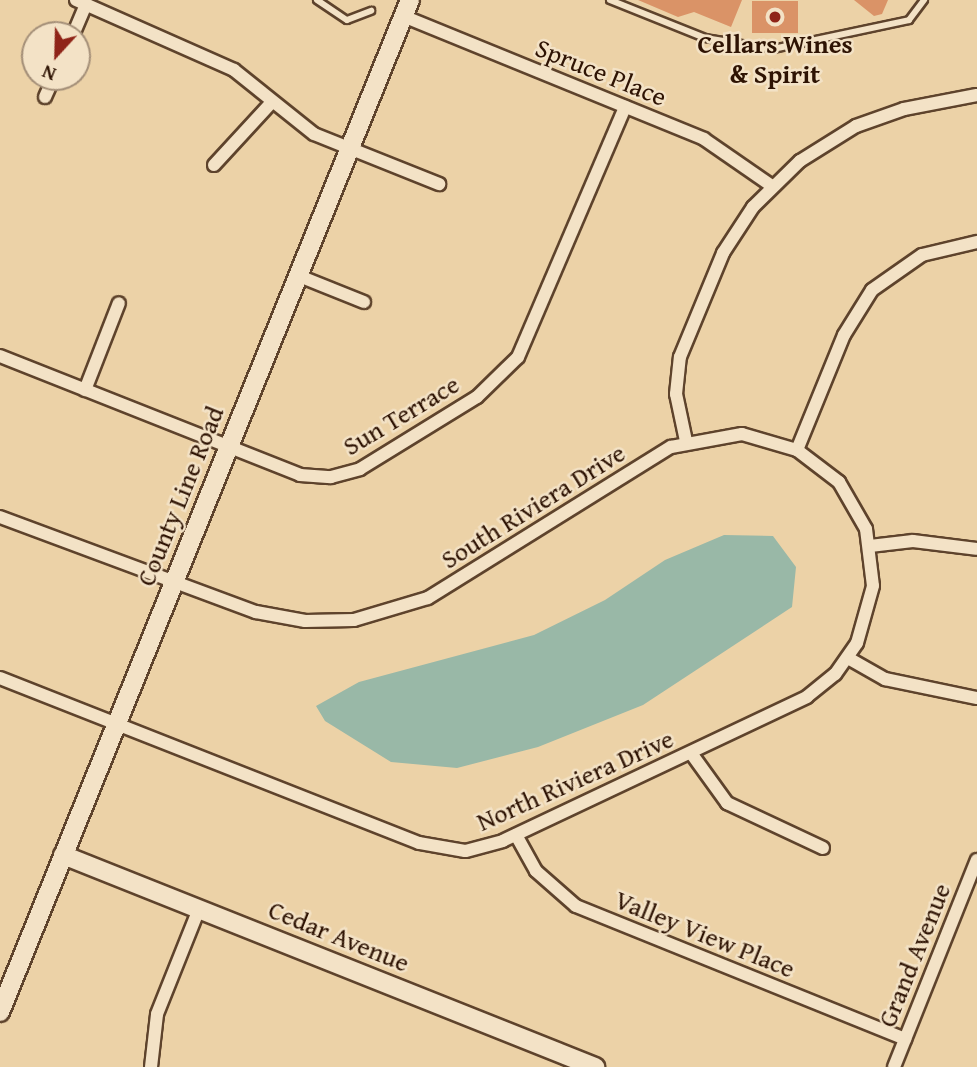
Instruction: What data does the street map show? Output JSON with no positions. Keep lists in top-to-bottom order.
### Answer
{
  "streets": {
    "street": [
      "Spruce Place",
      "Sun Terrace",
      "County Line Road",
      "South Riviera Drive",
      "North Riviera Drive",
      "Valley View Place",
      "Cedar Avenue",
      "Grand Avenue"
    ]
  },
  "crossings": [
    ["Spruce Place", "Sun Terrace"],
    ["Spruce Place", "County Line Road"],
    ["Sun Terrace", "County Line Road"],
    ["County Line Road", "South Riviera Drive"],
    ["County Line Road", "North Riviera Drive"],
    ["County Line Road", "Cedar Avenue"],
    ["South Riviera Drive", "North Riviera Drive"],
    ["North Riviera Drive", "Valley View Place"],
    ["Valley View Place", "Grand Avenue"]
  ],
  "places": ["Cellars Wines & Spirit"],
  "north": "bottom"
}
